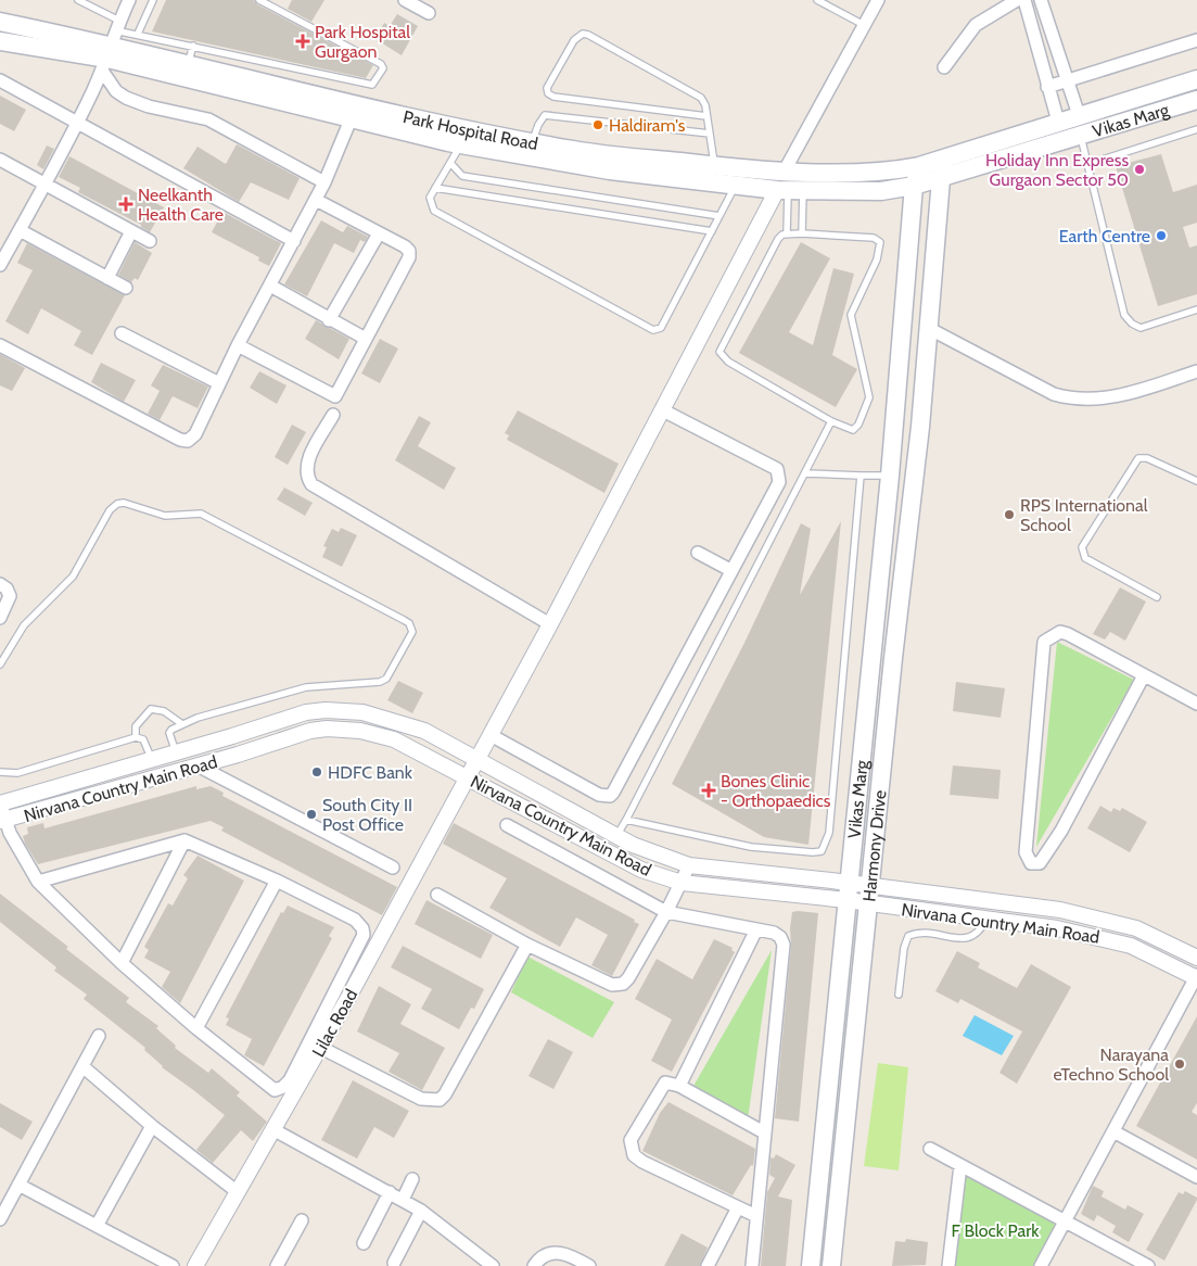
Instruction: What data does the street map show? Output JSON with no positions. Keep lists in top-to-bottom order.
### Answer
{
  "streets": {
    "main road": ["Vikas Marg", "Park Hospital Road", "Harmony Drive"],
    "street": ["Nirvana Country Main Road", "Lilac Road"]
  },
  "crossings": [
    ["Vikas Marg", "Park Hospital Road"],
    ["Vikas Marg", "Nirvana Country Main Road"],
    ["Vikas Marg", "Harmony Drive"],
    ["Park Hospital Road", "Harmony Drive"],
    ["Park Hospital Road", "Lilac Road"],
    ["Nirvana Country Main Road", "Harmony Drive"],
    ["Nirvana Country Main Road", "Lilac Road"]
  ],
  "parks": ["F Block Park"],
  "places": {
    "health": ["Park Hospital Gurgaon", "Neelkanth Health Care", "Bones Clinic - Orthopaedics"],
    "other": [
      "Haldiram's",
      "Holiday Inn Express Gurgaon Sector 50",
      "Earth Centre",
      "RPS International School",
      "HDFC Bank",
      "South City II Post Office",
      "Narayana eTechno School"
    ]
  }
}
